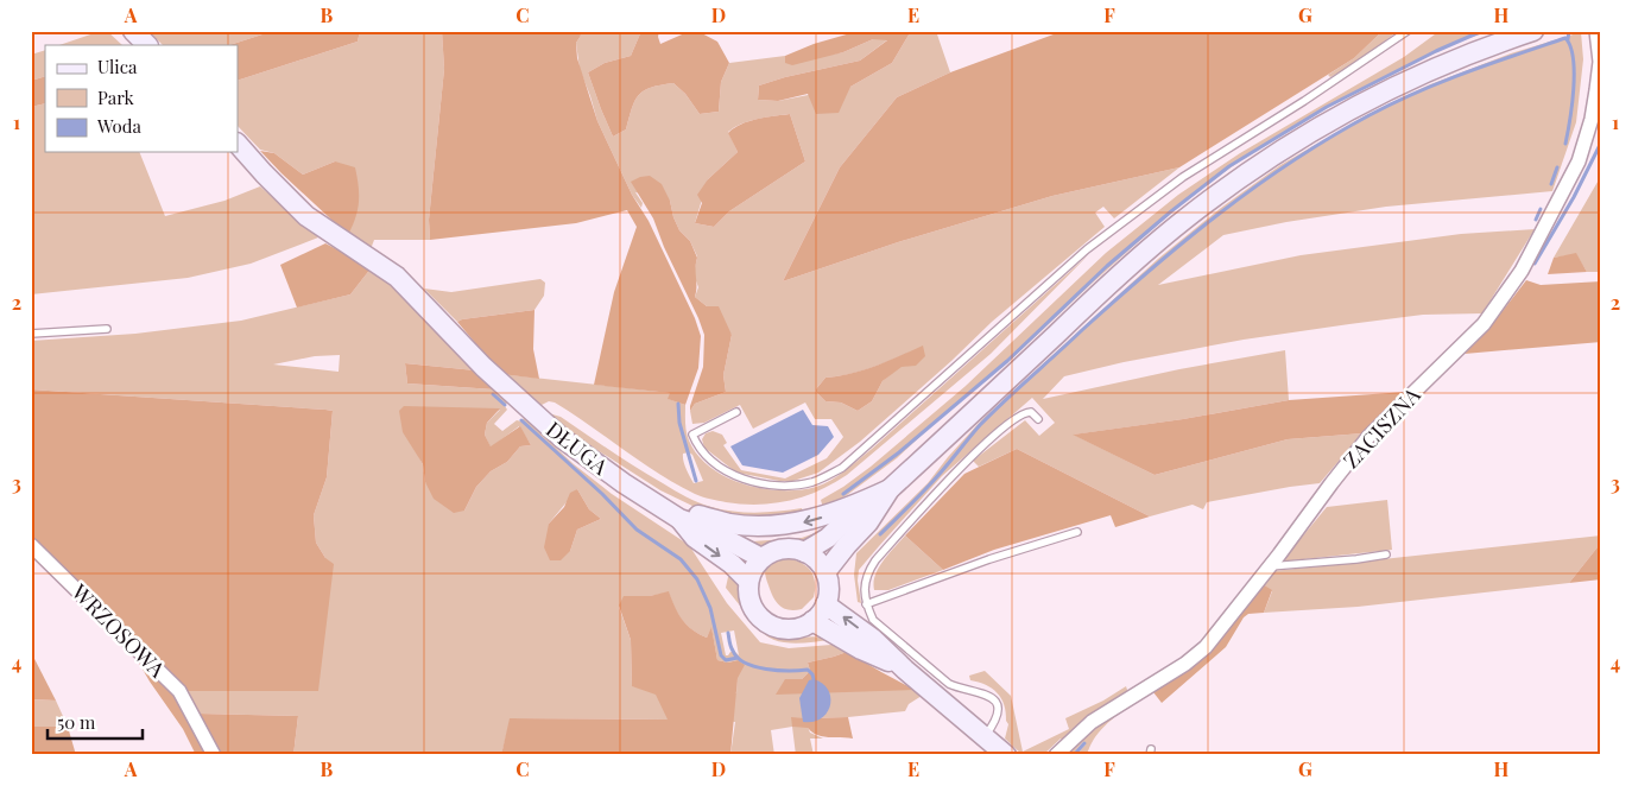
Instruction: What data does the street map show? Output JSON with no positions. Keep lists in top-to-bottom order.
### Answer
{
  "streets": {
    "main road": ["DŁUGA"],
    "street": ["ZACISZNA", "WRZOSOWA"]
  },
  "legend": ["Ulica", "Park", "Woda"],
  "scale_bar": "50 m",
  "grid": {
    "columns": [
      "A",
      "B",
      "C",
      "D",
      "E",
      "F",
      "G",
      "H"
    ],
    "rows": [
      "1",
      "2",
      "3",
      "4"
    ]
  }
}
